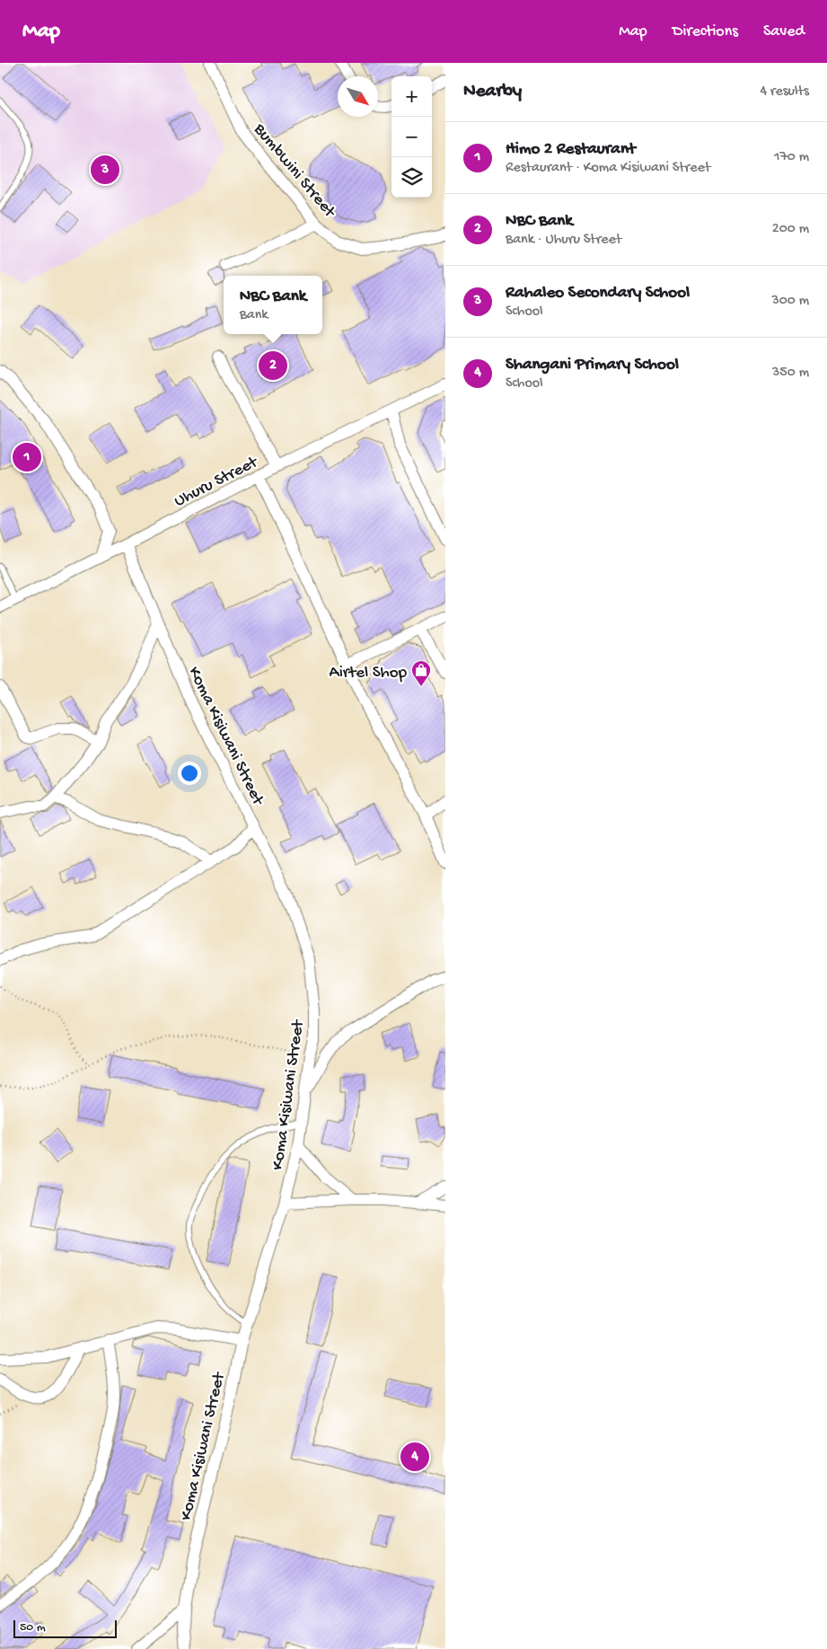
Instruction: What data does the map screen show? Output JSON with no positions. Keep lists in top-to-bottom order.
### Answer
{
  "streets": {
    "street": ["Bumbwini Street", "Uhuru Street", "Koma Kisiwani Street"]
  },
  "crossings": [
    ["Uhuru Street", "Koma Kisiwani Street"]
  ],
  "places": {
    "shop": ["Airtel Shop"]
  },
  "scale_bar": "50 m",
  "north": "bottom right",
  "page": {
    "header": "Map",
    "nav": ["Map", "Directions", "Saved"],
    "heading": ["Nearby", "4 results"],
    "map_buttons": ["+", "−"],
    "list": [
      {
        "mark": "1",
        "name": "Himo 2 Restaurant",
        "note": "Restaurant · Koma Kisiwani Street",
        "value": "170 m"
      },
      {
        "mark": "2",
        "name": "NBC Bank",
        "note": "Bank · Uhuru Street",
        "value": "200 m"
      },
      {
        "mark": "3",
        "name": "Rahaleo Secondary School",
        "note": "School",
        "value": "300 m"
      },
      {
        "mark": "4",
        "name": "Shangani Primary School",
        "note": "School",
        "value": "350 m"
      }
    ],
    "pins": [
      "3",
      "2",
      "1",
      "4"
    ],
    "popup": ["NBC Bank", "Bank"],
    "scale": "50 m"
  }
}
